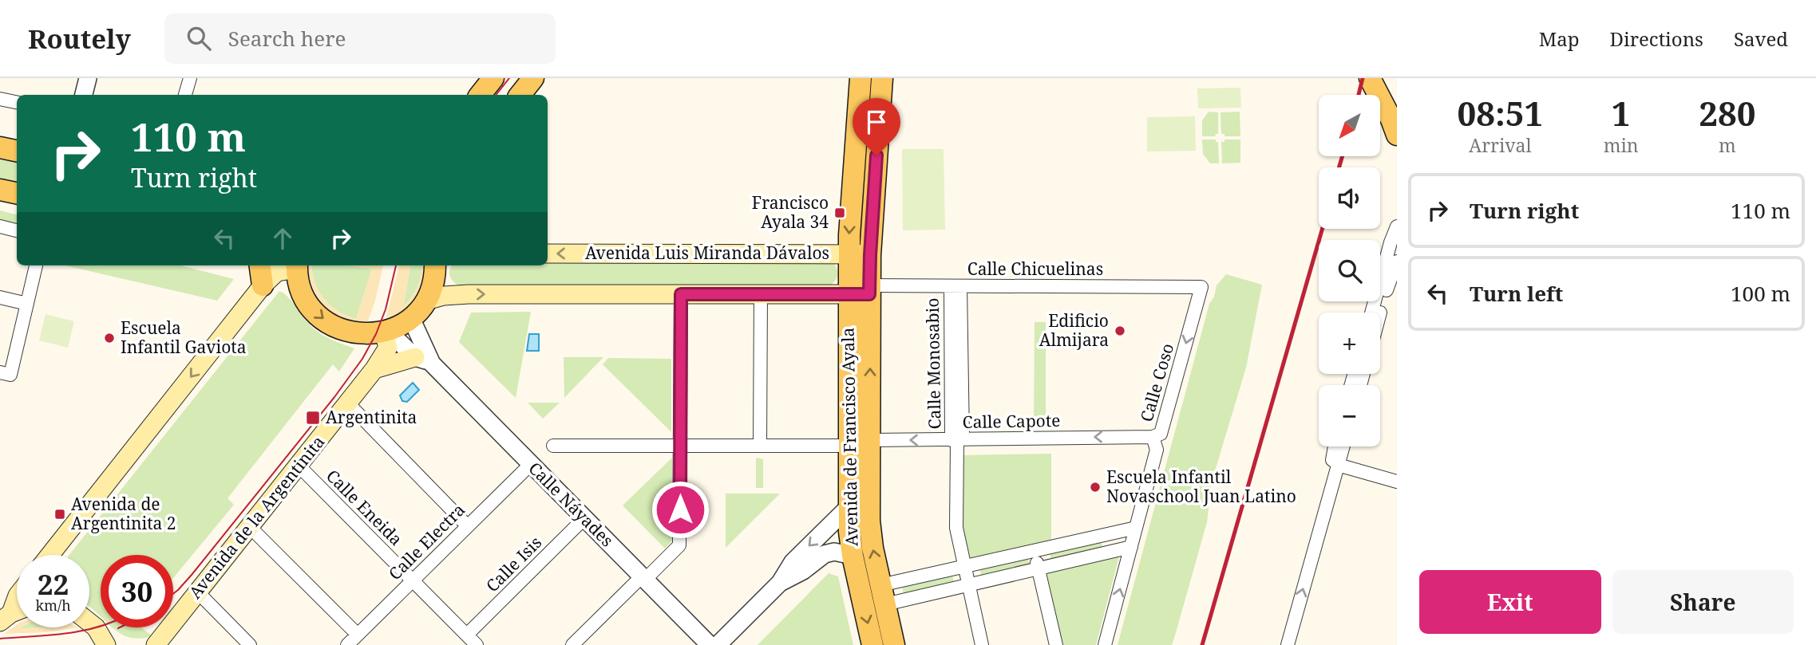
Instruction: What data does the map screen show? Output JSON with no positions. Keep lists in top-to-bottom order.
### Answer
{
  "streets": {
    "main road": ["Avenida Luis Miranda Dávalos", "Avenida de Francisco Ayala", "Avenida de la Argentinita"],
    "street": [
      "Calle Chicuelinas",
      "Calle Monosabio",
      "Calle Coso",
      "Calle Capote",
      "Calle Náyades",
      "Calle Eneida",
      "Calle Electra",
      "Calle Isis"
    ]
  },
  "crossings": [
    ["Avenida Luis Miranda Dávalos", "Avenida de Francisco Ayala"],
    ["Calle Chicuelinas", "Calle Monosabio"],
    ["Calle Chicuelinas", "Calle Coso"],
    ["Calle Chicuelinas", "Avenida de Francisco Ayala"],
    ["Calle Monosabio", "Calle Capote"],
    ["Calle Coso", "Calle Capote"],
    ["Calle Capote", "Avenida de Francisco Ayala"],
    ["Calle Náyades", "Avenida de la Argentinita"],
    ["Calle Náyades", "Calle Electra"],
    ["Calle Náyades", "Calle Isis"],
    ["Calle Eneida", "Avenida de la Argentinita"],
    ["Calle Eneida", "Calle Electra"],
    ["Calle Eneida", "Calle Isis"]
  ],
  "places": {
    "transit": ["Francisco Ayala 34", "Argentinita", "Avenida de Argentinita 2"],
    "other": ["Edificio Almijara", "Escuela Infantil Gaviota", "Escuela Infantil Novaschool Juan Latino"]
  },
  "north": "bottom left",
  "page": {
    "header": "Routely",
    "search": "Search here",
    "nav": ["Map", "Directions", "Saved"],
    "eta": [
      "08:51",
      "Arrival",
      "1",
      "min",
      "280",
      "m"
    ],
    "map_buttons": ["+", "−"],
    "turn": ["110 m", "Turn right"],
    "list": [
      {
        "name": "Turn right",
        "value": "110 m"
      },
      {
        "name": "Turn left",
        "value": "100 m"
      }
    ],
    "speed": "22 km/h",
    "limit": "30",
    "buttons": ["Exit", "Share"]
  }
}
